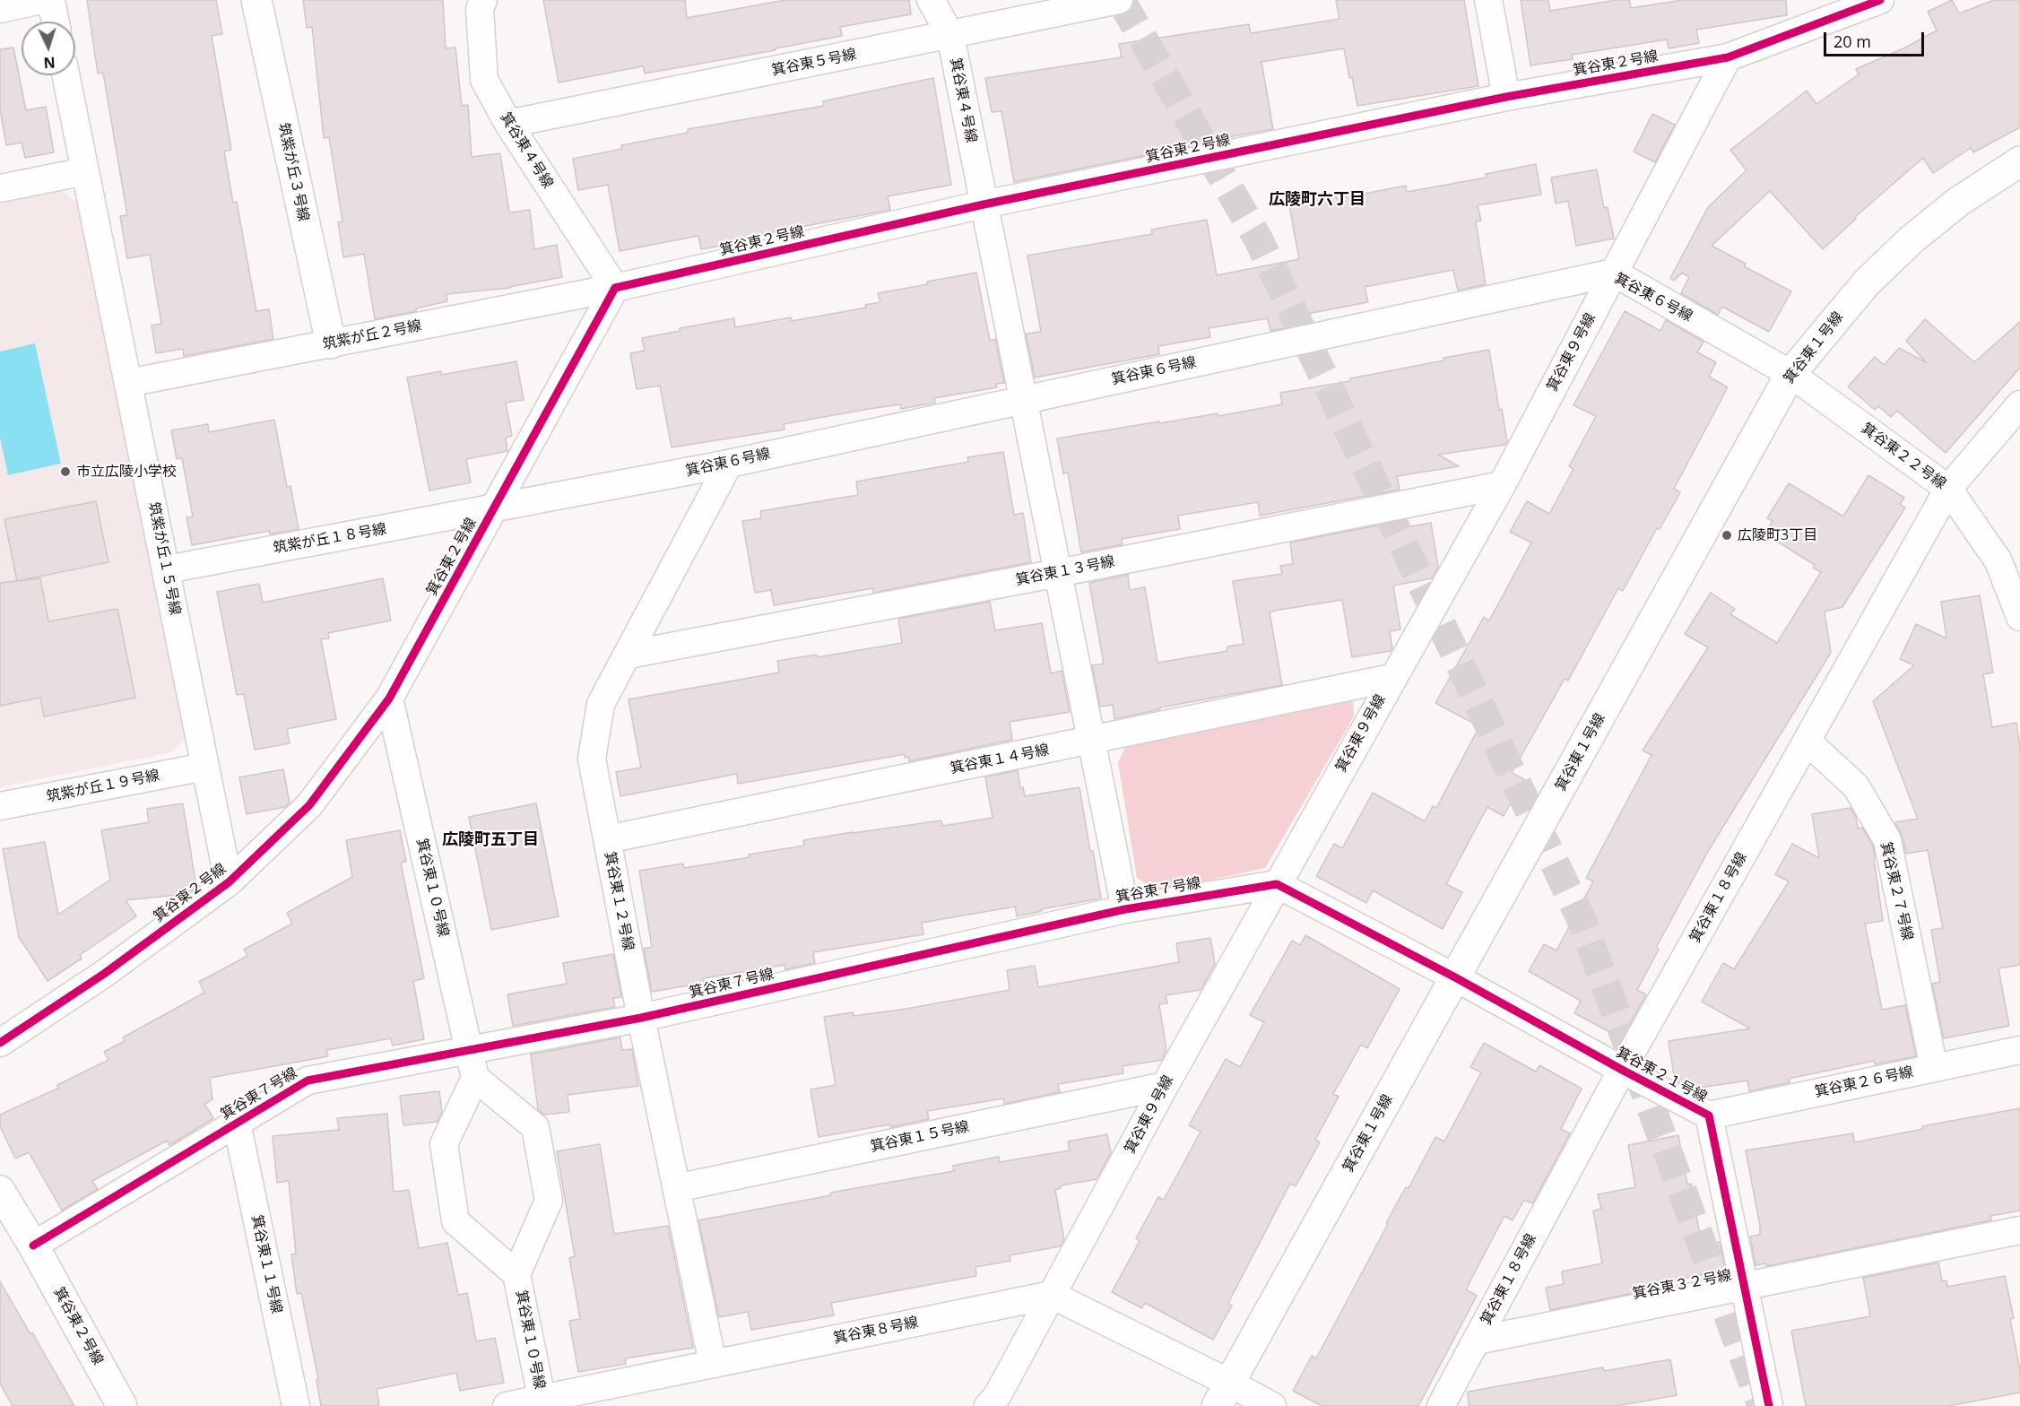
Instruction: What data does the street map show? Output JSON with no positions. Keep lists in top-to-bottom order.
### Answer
{
  "streets": {
    "street": [
      "箕谷東５号線",
      "箕谷東２号線",
      "箕谷東４号線",
      "筑紫が丘３号線",
      "箕谷東６号線",
      "筑紫が丘２号線",
      "箕谷東１号線",
      "箕谷東９号線",
      "箕谷東２２号線",
      "筑紫が丘１８号線",
      "筑紫が丘１５号線",
      "箕谷東１３号線",
      "箕谷東１４号線",
      "筑紫が丘１９号線",
      "箕谷東１０号線",
      "箕谷東７号線",
      "箕谷東２７号線",
      "箕谷東１８号線",
      "箕谷東１２号線",
      "箕谷東２１号線",
      "箕谷東２６号線",
      "箕谷東１５号線",
      "箕谷東１１号線",
      "箕谷東３２号線",
      "箕谷東８号線"
    ]
  },
  "crossings": [
    ["箕谷東５号線", "箕谷東４号線"],
    ["箕谷東２号線", "箕谷東４号線"],
    ["箕谷東２号線", "箕谷東６号線"],
    ["箕谷東２号線", "筑紫が丘２号線"],
    ["箕谷東２号線", "箕谷東９号線"],
    ["箕谷東２号線", "筑紫が丘１８号線"],
    ["箕谷東２号線", "筑紫が丘１５号線"],
    ["箕谷東２号線", "箕谷東１０号線"],
    ["箕谷東２号線", "箕谷東７号線"],
    ["箕谷東４号線", "箕谷東６号線"],
    ["箕谷東４号線", "筑紫が丘２号線"],
    ["箕谷東４号線", "箕谷東１３号線"],
    ["箕谷東４号線", "箕谷東１４号線"],
    ["箕谷東４号線", "箕谷東７号線"],
    ["筑紫が丘３号線", "筑紫が丘２号線"],
    ["箕谷東６号線", "箕谷東１号線"],
    ["箕谷東６号線", "箕谷東９号線"],
    ["箕谷東６号線", "箕谷東２２号線"],
    ["箕谷東６号線", "筑紫が丘１８号線"],
    ["箕谷東６号線", "箕谷東１２号線"],
    ["筑紫が丘２号線", "筑紫が丘１５号線"],
    ["箕谷東１号線", "箕谷東２２号線"],
    ["箕谷東１号線", "箕谷東２１号線"],
    ["箕谷東９号線", "箕谷東１３号線"],
    ["箕谷東９号線", "箕谷東１４号線"],
    ["箕谷東９号線", "箕谷東７号線"],
    ["箕谷東９号線", "箕谷東１５号線"],
    ["箕谷東９号線", "箕谷東８号線"],
    ["箕谷東２２号線", "箕谷東１８号線"],
    ["筑紫が丘１８号線", "筑紫が丘１５号線"],
    ["筑紫が丘１５号線", "筑紫が丘１９号線"],
    ["箕谷東１３号線", "箕谷東１２号線"],
    ["箕谷東１４号線", "箕谷東１２号線"],
    ["箕谷東１０号線", "箕谷東７号線"],
    ["箕谷東１０号線", "箕谷東８号線"],
    ["箕谷東７号線", "箕谷東１２号線"],
    ["箕谷東７号線", "箕谷東１１号線"],
    ["箕谷東２７号線", "箕谷東１８号線"],
    ["箕谷東２７号線", "箕谷東２６号線"],
    ["箕谷東１８号線", "箕谷東２１号線"],
    ["箕谷東１８号線", "箕谷東３２号線"],
    ["箕谷東１２号線", "箕谷東１５号線"],
    ["箕谷東１２号線", "箕谷東８号線"],
    ["箕谷東２１号線", "箕谷東２６号線"],
    ["箕谷東２１号線", "箕谷東３２号線"]
  ],
  "districts": ["広陵町六丁目", "広陵町五丁目"],
  "places": ["市立広陵小学校", "広陵町3丁目"],
  "scale_bar": "20 m",
  "north": "bottom"
}
